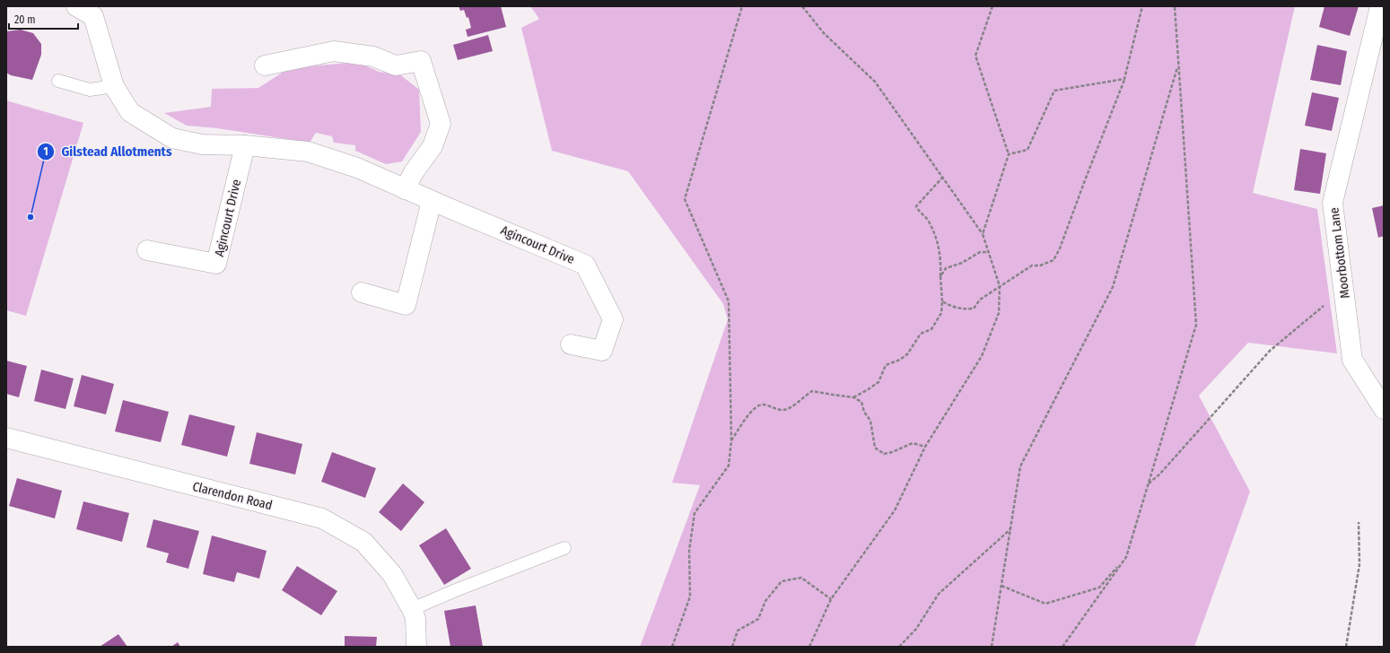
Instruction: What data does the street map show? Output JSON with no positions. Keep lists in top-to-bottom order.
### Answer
{
  "streets": {
    "street": ["Agincourt Drive", "Moorbottom Lane", "Clarendon Road"]
  },
  "places": ["Gilstead Allotments"],
  "scale_bar": "20 m"
}
